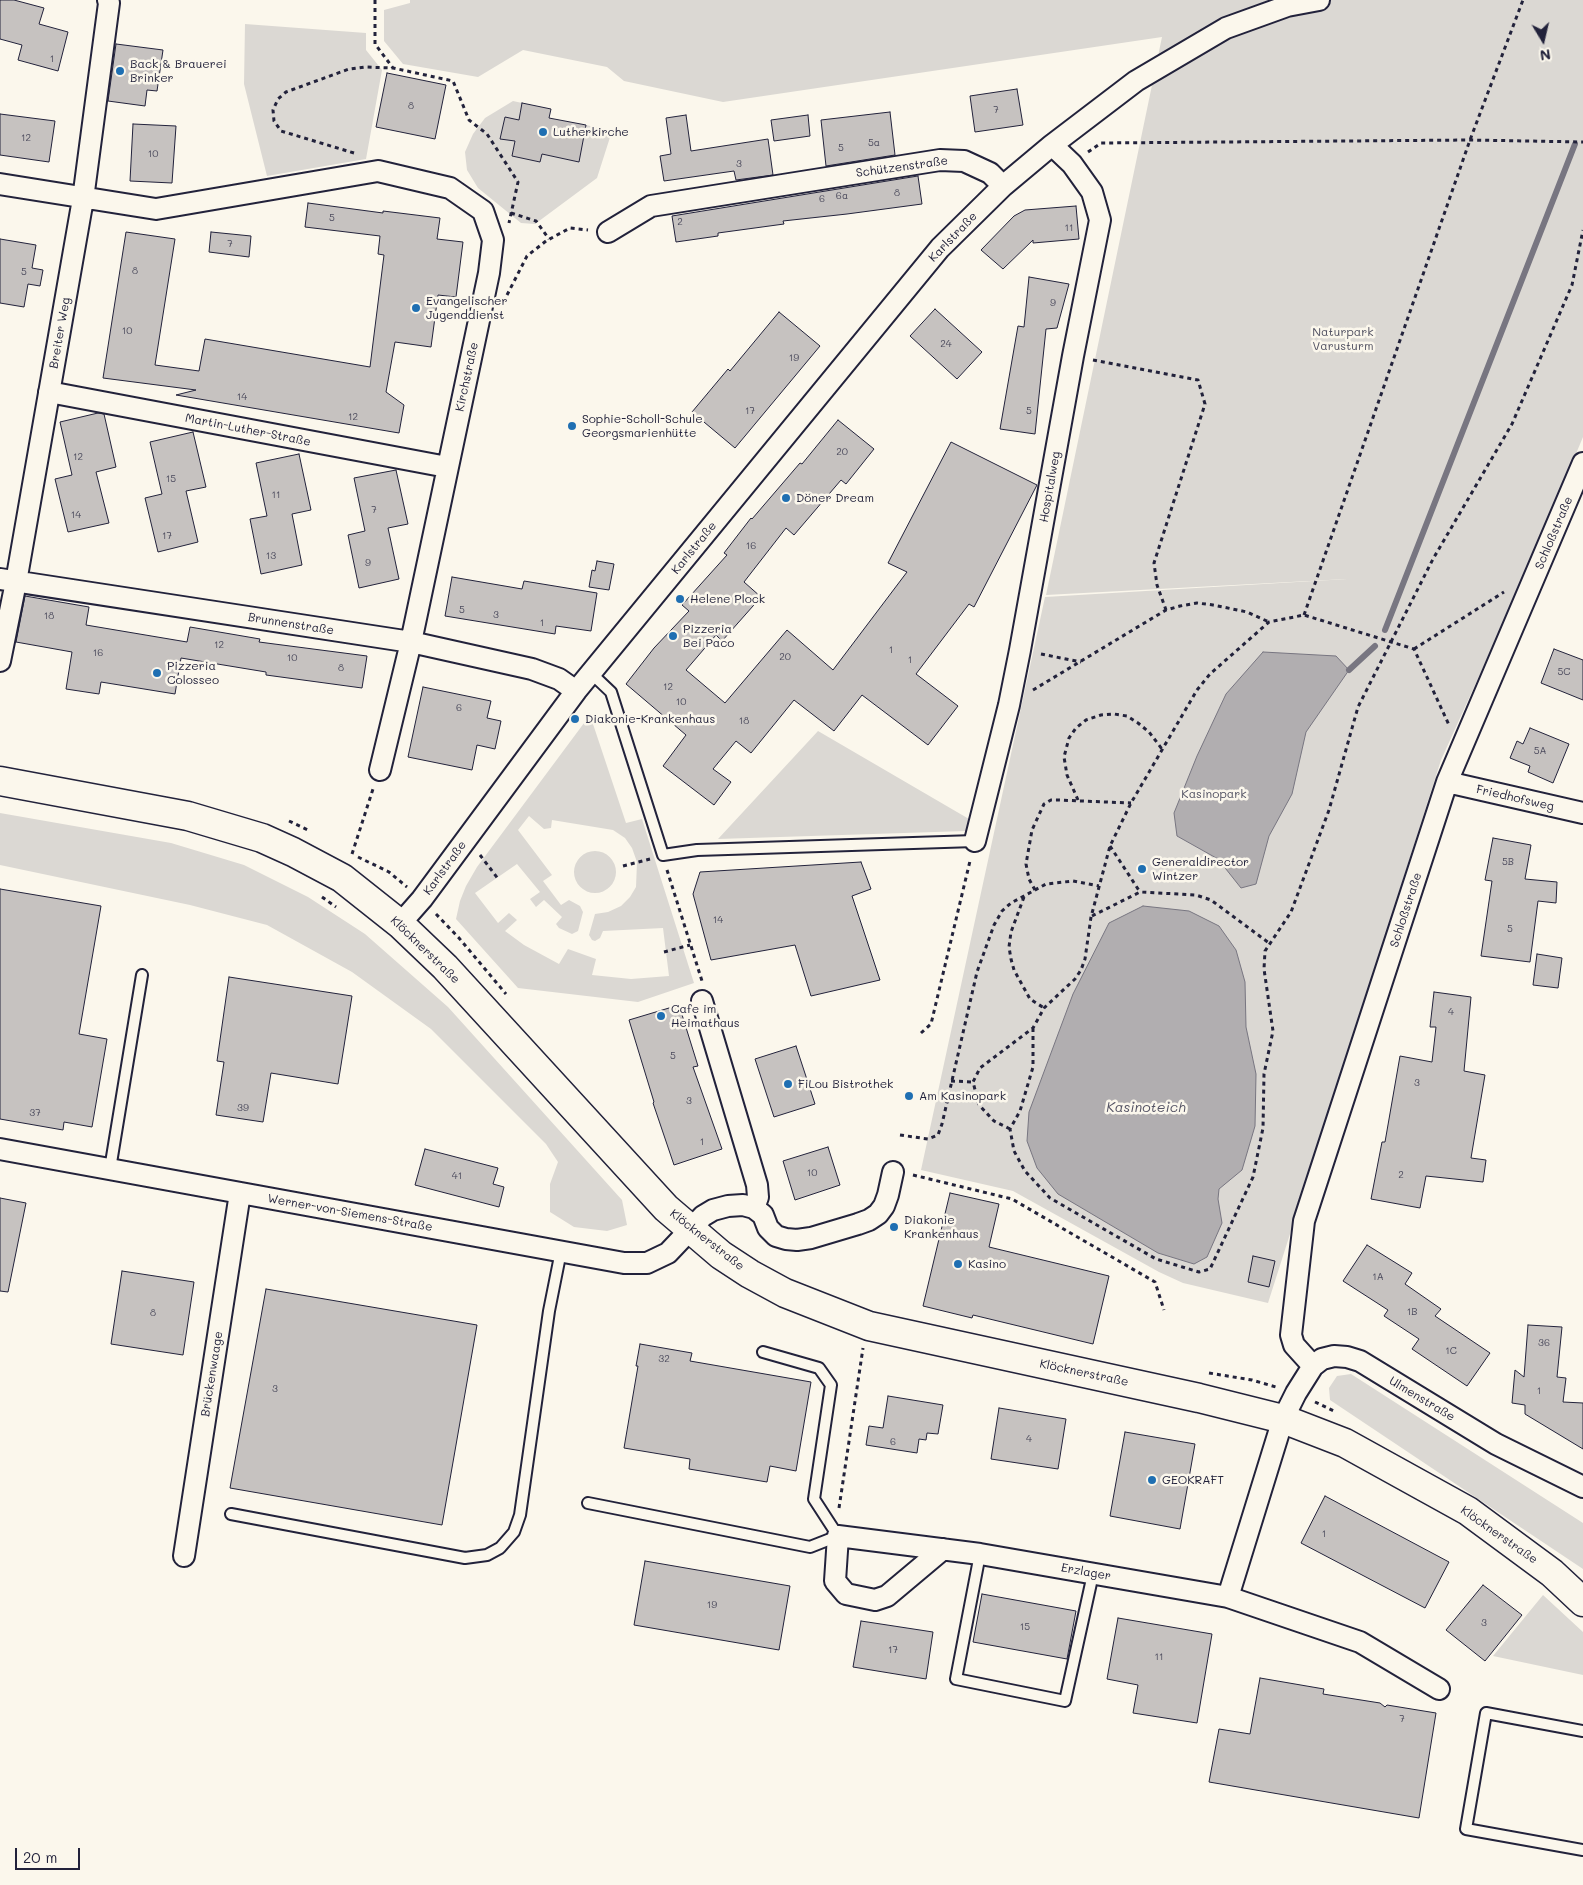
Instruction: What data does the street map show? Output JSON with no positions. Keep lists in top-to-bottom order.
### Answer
{
  "streets": {
    "main road": ["Klöcknerstraße"],
    "street": [
      "Schützenstraße",
      "Karlstraße",
      "Breiter Weg",
      "Kirchstraße",
      "Martin-Luther-Straße",
      "Hospitalweg",
      "Schloßstraße",
      "Brunnenstraße",
      "Friedhofsweg",
      "Werner-von-Siemens-Straße",
      "Brückenwaage",
      "Ulmenstraße",
      "Erzlager"
    ]
  },
  "crossings": [
    ["Schützenstraße", "Karlstraße"],
    ["Karlstraße", "Brunnenstraße"],
    ["Karlstraße", "Klöcknerstraße"],
    ["Breiter Weg", "Kirchstraße"],
    ["Breiter Weg", "Martin-Luther-Straße"],
    ["Breiter Weg", "Brunnenstraße"],
    ["Kirchstraße", "Martin-Luther-Straße"],
    ["Kirchstraße", "Brunnenstraße"],
    ["Schloßstraße", "Friedhofsweg"],
    ["Schloßstraße", "Ulmenstraße"],
    ["Klöcknerstraße", "Werner-von-Siemens-Straße"],
    ["Werner-von-Siemens-Straße", "Brückenwaage"]
  ],
  "water": ["Kasinoteich"],
  "parks": ["Naturpark Varusturm", "Kasinopark"],
  "places": [
    "Back & Brauerei Brinker",
    "Lutherkirche",
    "Evangelischer Jugenddienst",
    "Sophie-Scholl-Schule Georgsmarienhütte",
    "Döner Dream",
    "Helene Plock",
    "Pizzeria Bei Paco",
    "Pizzeria Colosseo",
    "Diakonie-Krankenhaus",
    "Generaldirector Wintzer",
    "Cafe im Heimathaus",
    "FiLou Bistrothek",
    "Am Kasinopark",
    "Diakonie Krankenhaus",
    "Kasino",
    "GEOKRAFT"
  ],
  "house_numbers": [
    "1",
    "8",
    "7",
    "12",
    "5a",
    "5",
    "10",
    "3",
    "8",
    "6a",
    "6",
    "5",
    "2",
    "11",
    "7",
    "8",
    "5",
    "9",
    "10",
    "24",
    "19",
    "14",
    "17",
    "5",
    "12",
    "20",
    "12",
    "15",
    "11",
    "7",
    "14",
    "17",
    "16",
    "13",
    "9",
    "5",
    "3",
    "18",
    "1",
    "12",
    "1",
    "16",
    "20",
    "10",
    "1",
    "8",
    "5C",
    "12",
    "10",
    "6",
    "18",
    "5A",
    "5B",
    "14",
    "5",
    "4",
    "5",
    "3",
    "3",
    "39",
    "37",
    "1",
    "10",
    "2",
    "41",
    "1A",
    "1B",
    "8",
    "36",
    "1C",
    "32",
    "3",
    "1",
    "4",
    "6",
    "1",
    "19",
    "3",
    "15",
    "17",
    "11",
    "7"
  ],
  "scale_bar": "20 m",
  "north": "bottom"
}
